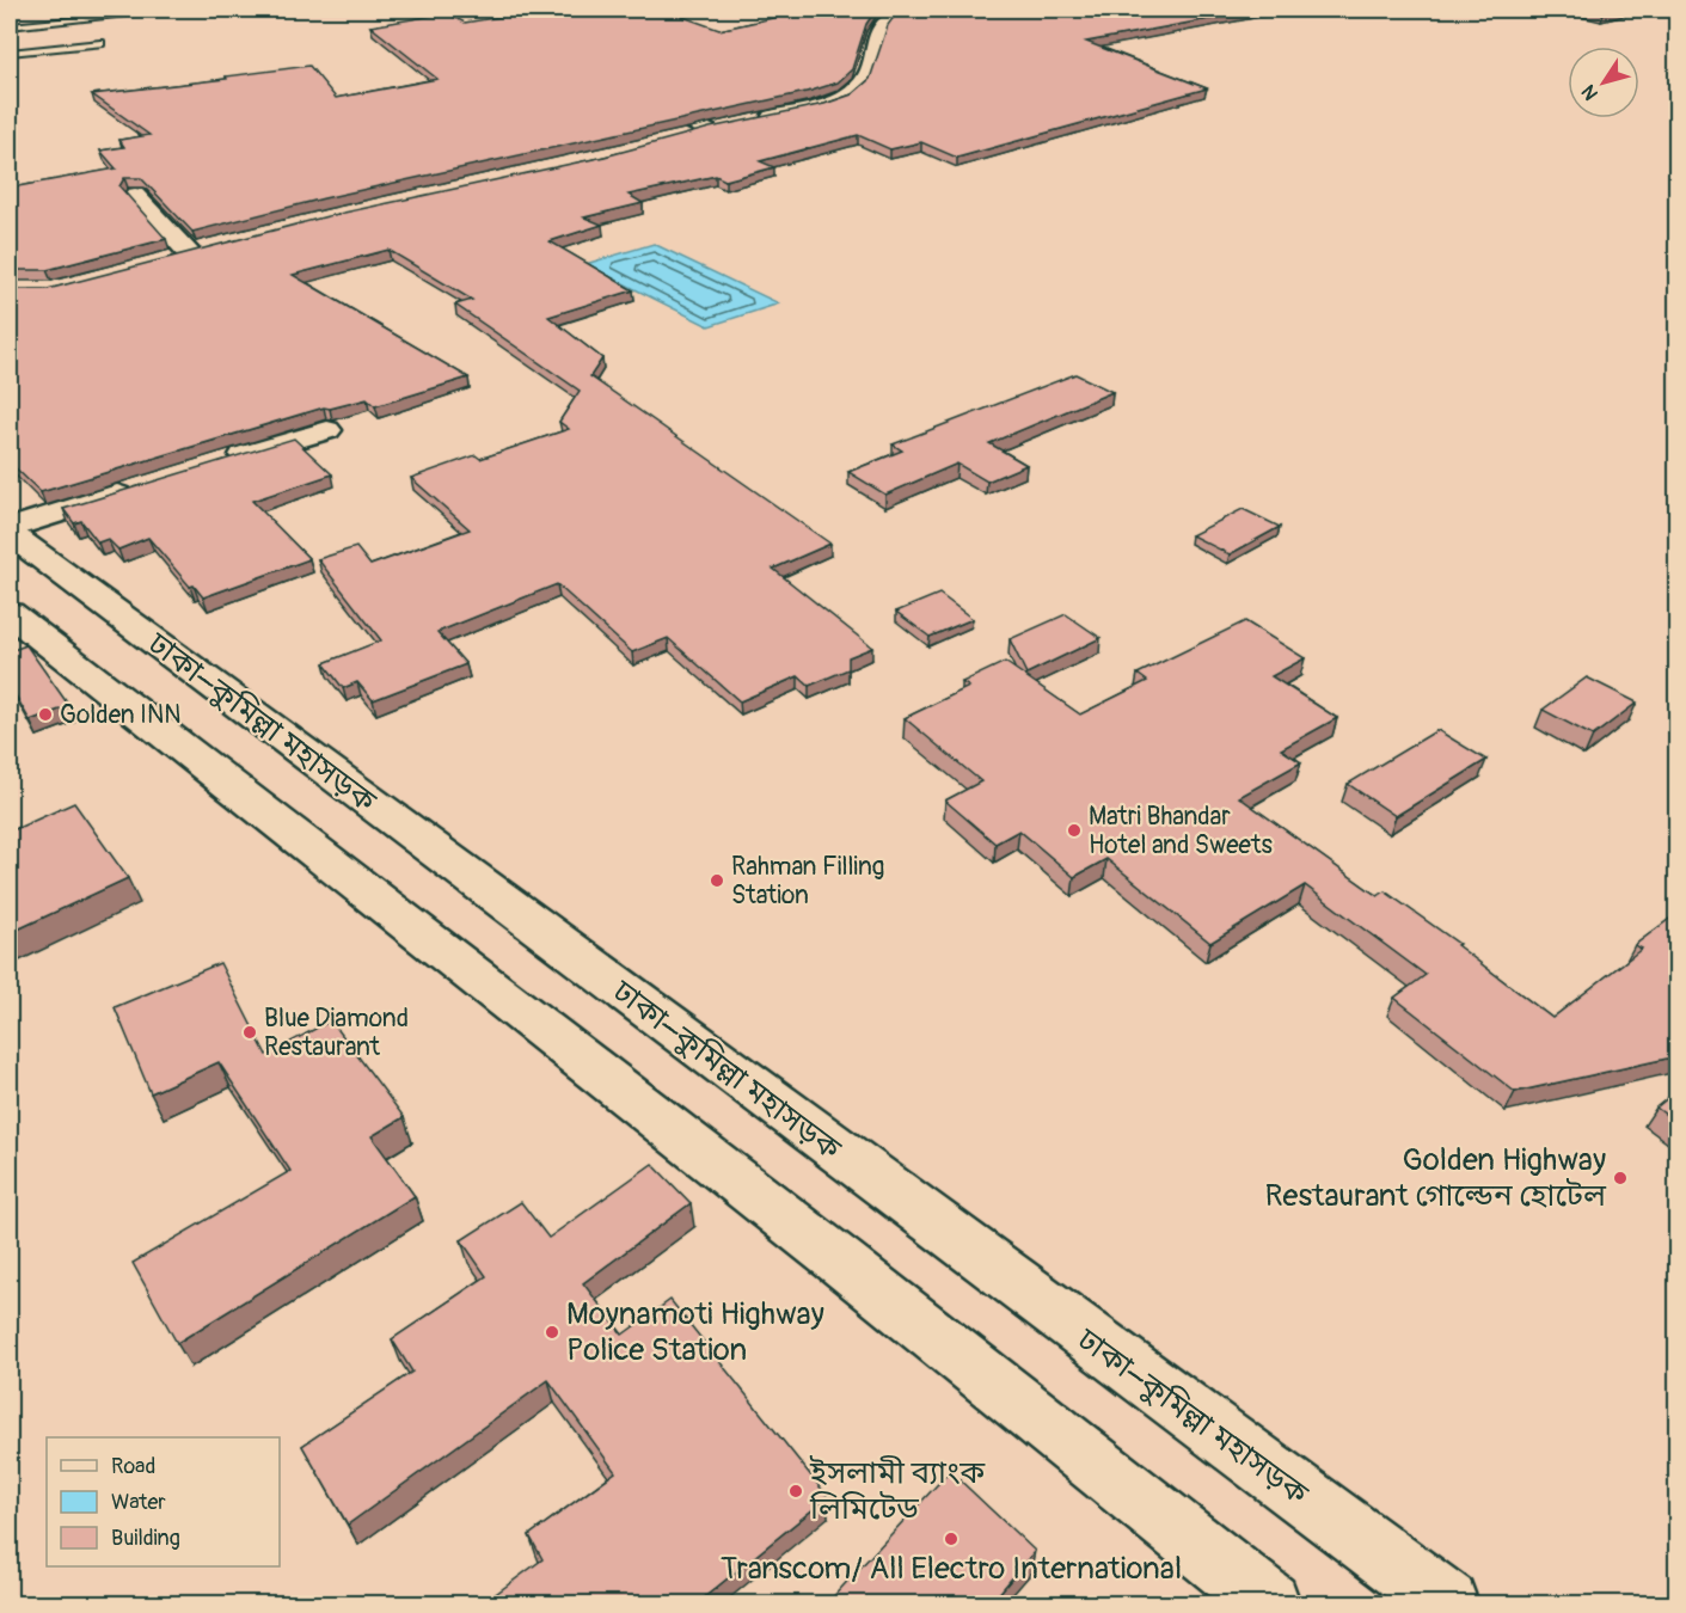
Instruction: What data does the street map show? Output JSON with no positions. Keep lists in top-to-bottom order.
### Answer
{
  "streets": {
    "main road": ["ঢাকা–কুমিল্লা মহাসড়ক"]
  },
  "places": [
    "Golden INN",
    "Matri Bhandar Hotel and Sweets",
    "Rahman Filling Station",
    "Blue Diamond Restaurant",
    "Golden Highway Restaurant গোল্ডেন হোটেল",
    "Moynamoti Highway Police Station",
    "ইসলামী ব্যাংক লিমিটেড",
    "Transcom/ All Electro International"
  ],
  "legend": ["Road", "Water", "Building"],
  "north": "bottom left"
}
